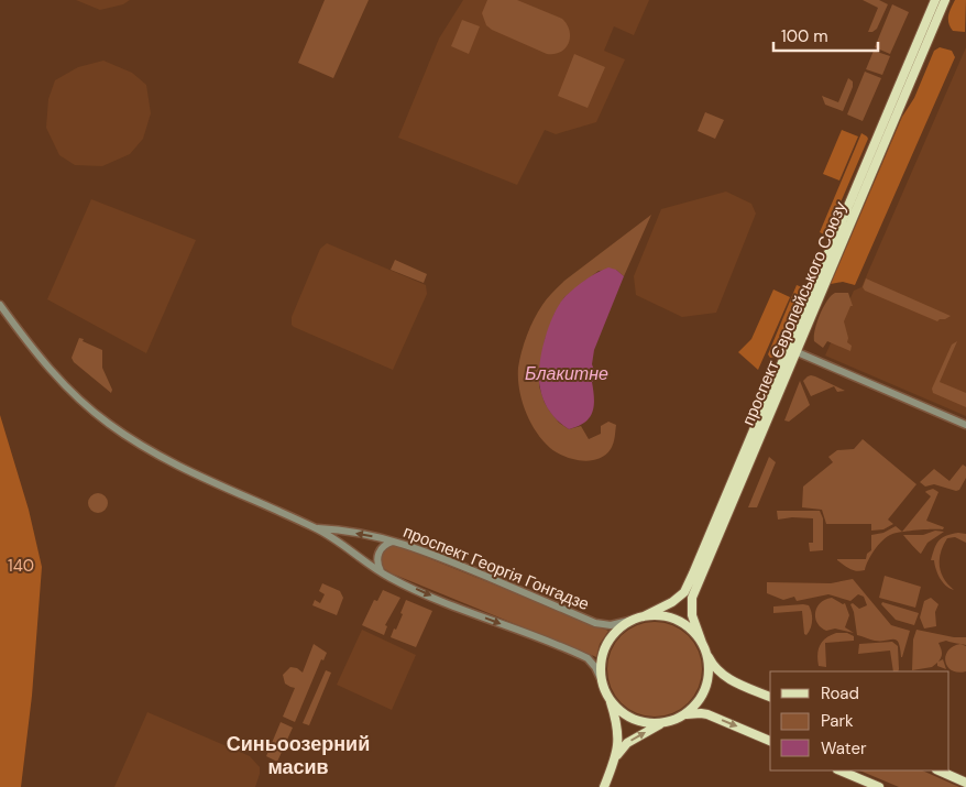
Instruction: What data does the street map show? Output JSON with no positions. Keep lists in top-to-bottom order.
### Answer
{
  "streets": {
    "main road": ["проспект Європейського Союзу"],
    "street": ["проспект Георгія Гонгадзе"]
  },
  "crossings": [
    ["проспект Європейського Союзу", "проспект Георгія Гонгадзе"]
  ],
  "districts": ["Синьоозерний масив"],
  "water": ["Блакитне"],
  "parks": ["140"],
  "legend": ["Road", "Park", "Water"],
  "scale_bar": "100 m"
}
